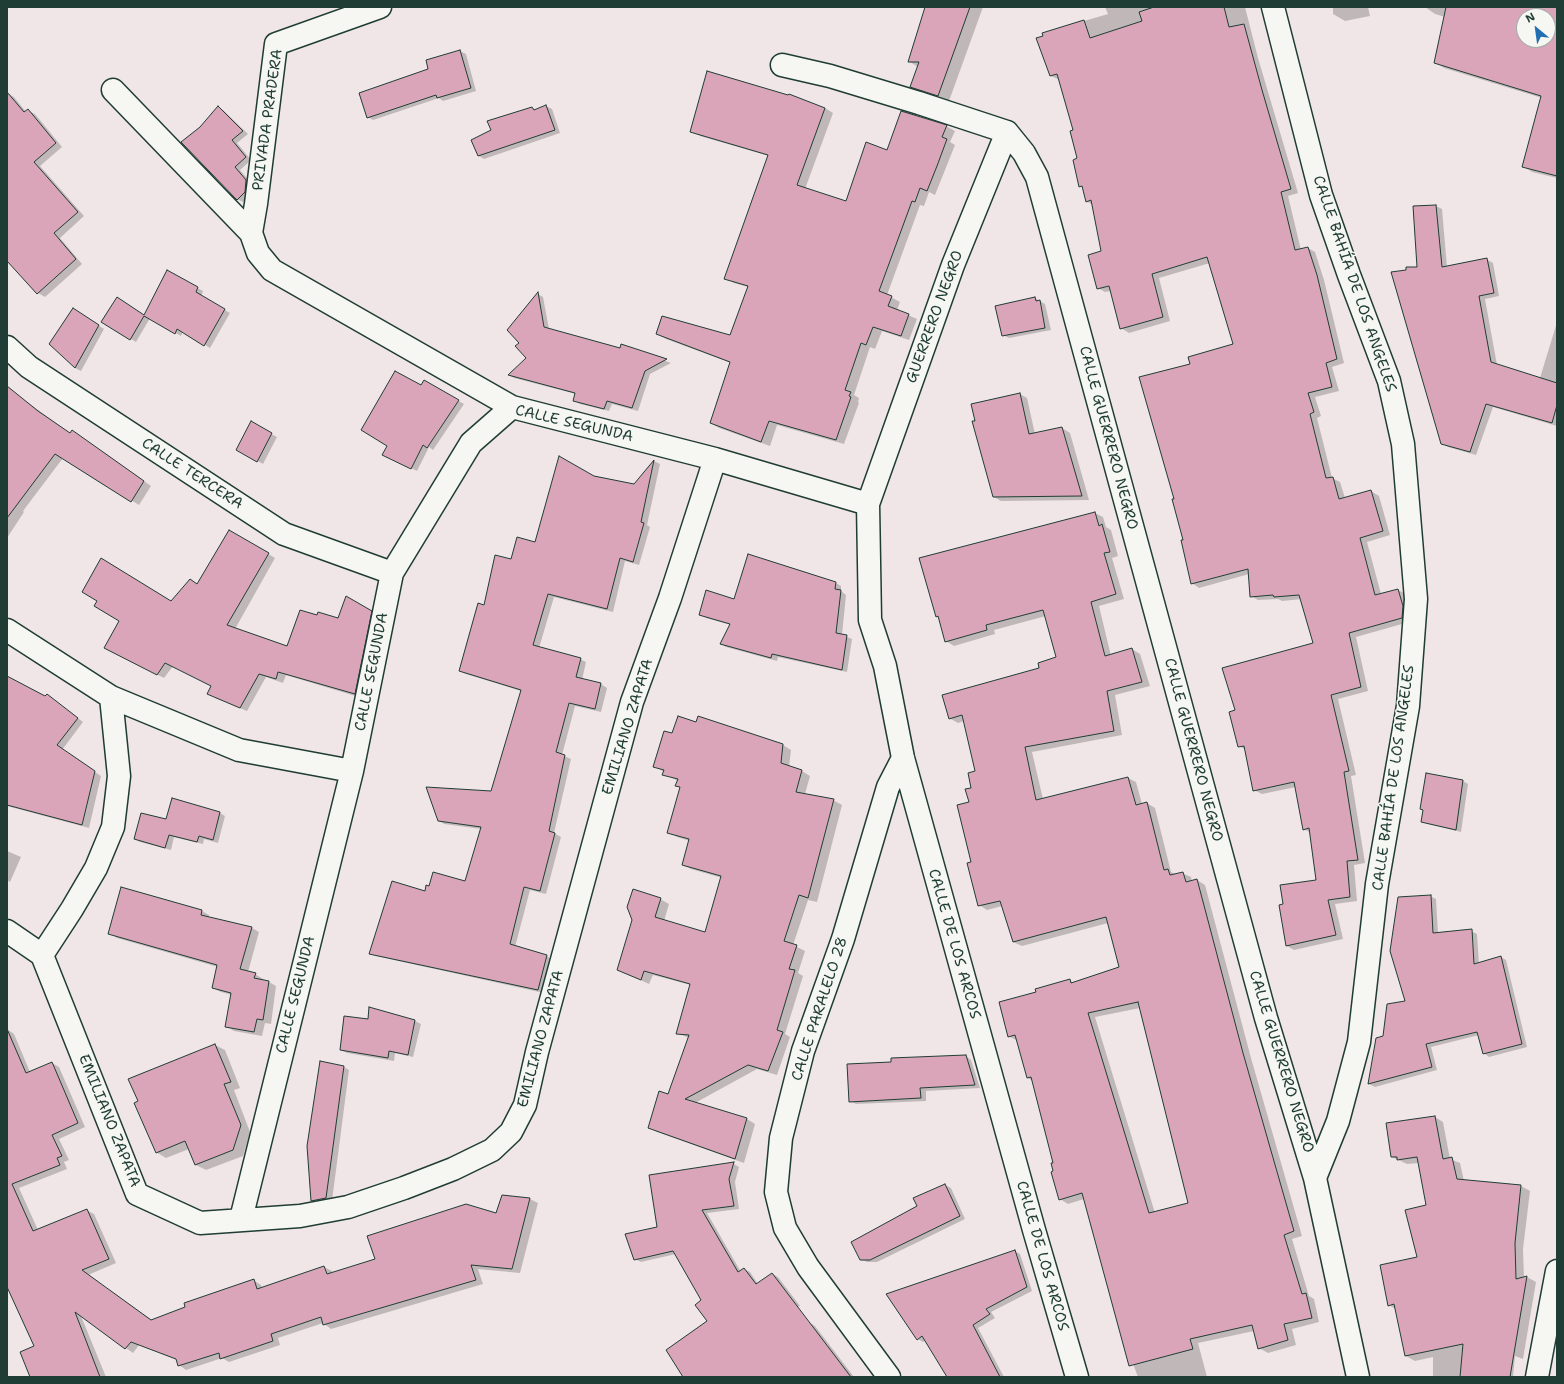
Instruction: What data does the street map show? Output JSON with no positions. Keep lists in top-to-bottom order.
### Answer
{
  "streets": {
    "street": [
      "PRIVADA PRADERA",
      "CALLE BAHÍA DE LOS ANGELES",
      "GUERRERO NEGRO",
      "CALLE SEGUNDA",
      "CALLE GUERRERO NEGRO",
      "CALLE TERCERA",
      "EMILIANO ZAPATA",
      "CALLE DE LOS ARCOS",
      "CALLE PARALELO 28"
    ]
  },
  "crossings": [
    ["CALLE BAHÍA DE LOS ANGELES", "CALLE GUERRERO NEGRO"],
    ["GUERRERO NEGRO", "CALLE SEGUNDA"],
    ["GUERRERO NEGRO", "CALLE GUERRERO NEGRO"],
    ["GUERRERO NEGRO", "CALLE DE LOS ARCOS"],
    ["CALLE SEGUNDA", "CALLE TERCERA"],
    ["CALLE SEGUNDA", "EMILIANO ZAPATA"],
    ["CALLE SEGUNDA", "CALLE DE LOS ARCOS"],
    ["CALLE DE LOS ARCOS", "CALLE PARALELO 28"]
  ],
  "north": "top left"
}
